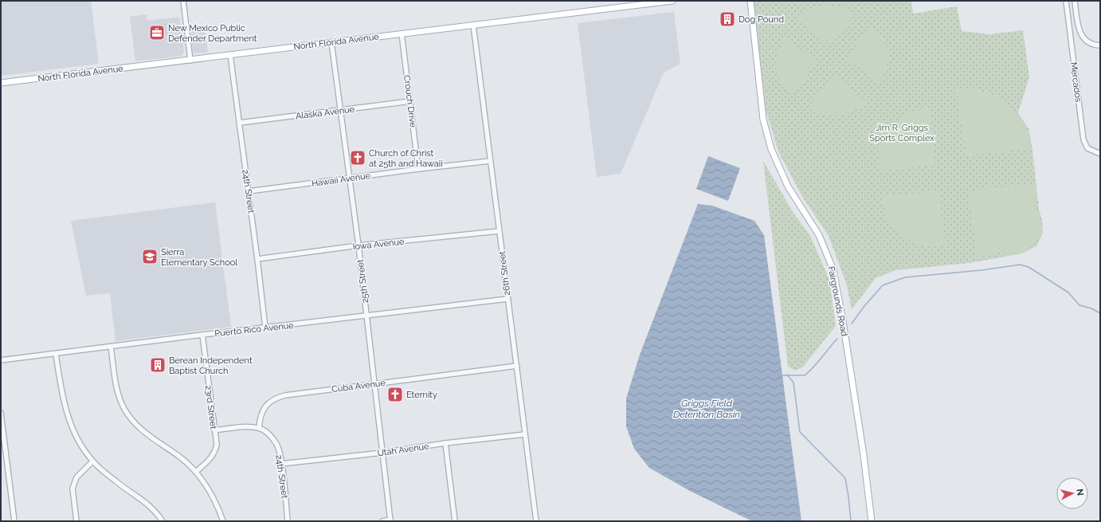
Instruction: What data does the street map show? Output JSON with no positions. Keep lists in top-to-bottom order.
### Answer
{
  "streets": {
    "main road": ["North Florida Avenue", "Fairgrounds Road"],
    "street": [
      "Mercados",
      "Crouch Drive",
      "Alaska Avenue",
      "Hawaii Avenue",
      "24th Street",
      "Iowa Avenue",
      "26th Street",
      "25th Street",
      "Puerto Rico Avenue",
      "Cuba Avenue",
      "23rd Street",
      "Utah Avenue"
    ]
  },
  "crossings": [
    ["North Florida Avenue", "Crouch Drive"],
    ["North Florida Avenue", "24th Street"],
    ["North Florida Avenue", "26th Street"],
    ["North Florida Avenue", "25th Street"],
    ["Crouch Drive", "Alaska Avenue"],
    ["Crouch Drive", "Hawaii Avenue"],
    ["Alaska Avenue", "24th Street"],
    ["Alaska Avenue", "25th Street"],
    ["Hawaii Avenue", "24th Street"],
    ["Hawaii Avenue", "26th Street"],
    ["Hawaii Avenue", "25th Street"],
    ["24th Street", "Iowa Avenue"],
    ["24th Street", "Puerto Rico Avenue"],
    ["24th Street", "Cuba Avenue"],
    ["24th Street", "Utah Avenue"],
    ["Iowa Avenue", "26th Street"],
    ["Iowa Avenue", "25th Street"],
    ["26th Street", "Puerto Rico Avenue"],
    ["26th Street", "Cuba Avenue"],
    ["26th Street", "Utah Avenue"],
    ["25th Street", "Puerto Rico Avenue"],
    ["25th Street", "Cuba Avenue"],
    ["25th Street", "Utah Avenue"],
    ["Puerto Rico Avenue", "23rd Street"]
  ],
  "water": ["Griggs Field Detention Basin"],
  "parks": ["Jim R. Griggs Sports Complex"],
  "places": {
    "building": ["Dog Pound", "Berean Independent Baptist Church"],
    "office": ["New Mexico Public Defender Department"],
    "church": ["Church of Christ at 25th and Hawaii", "Eternity"],
    "school or university": ["Sierra Elementary School"]
  },
  "north": "right"
}
